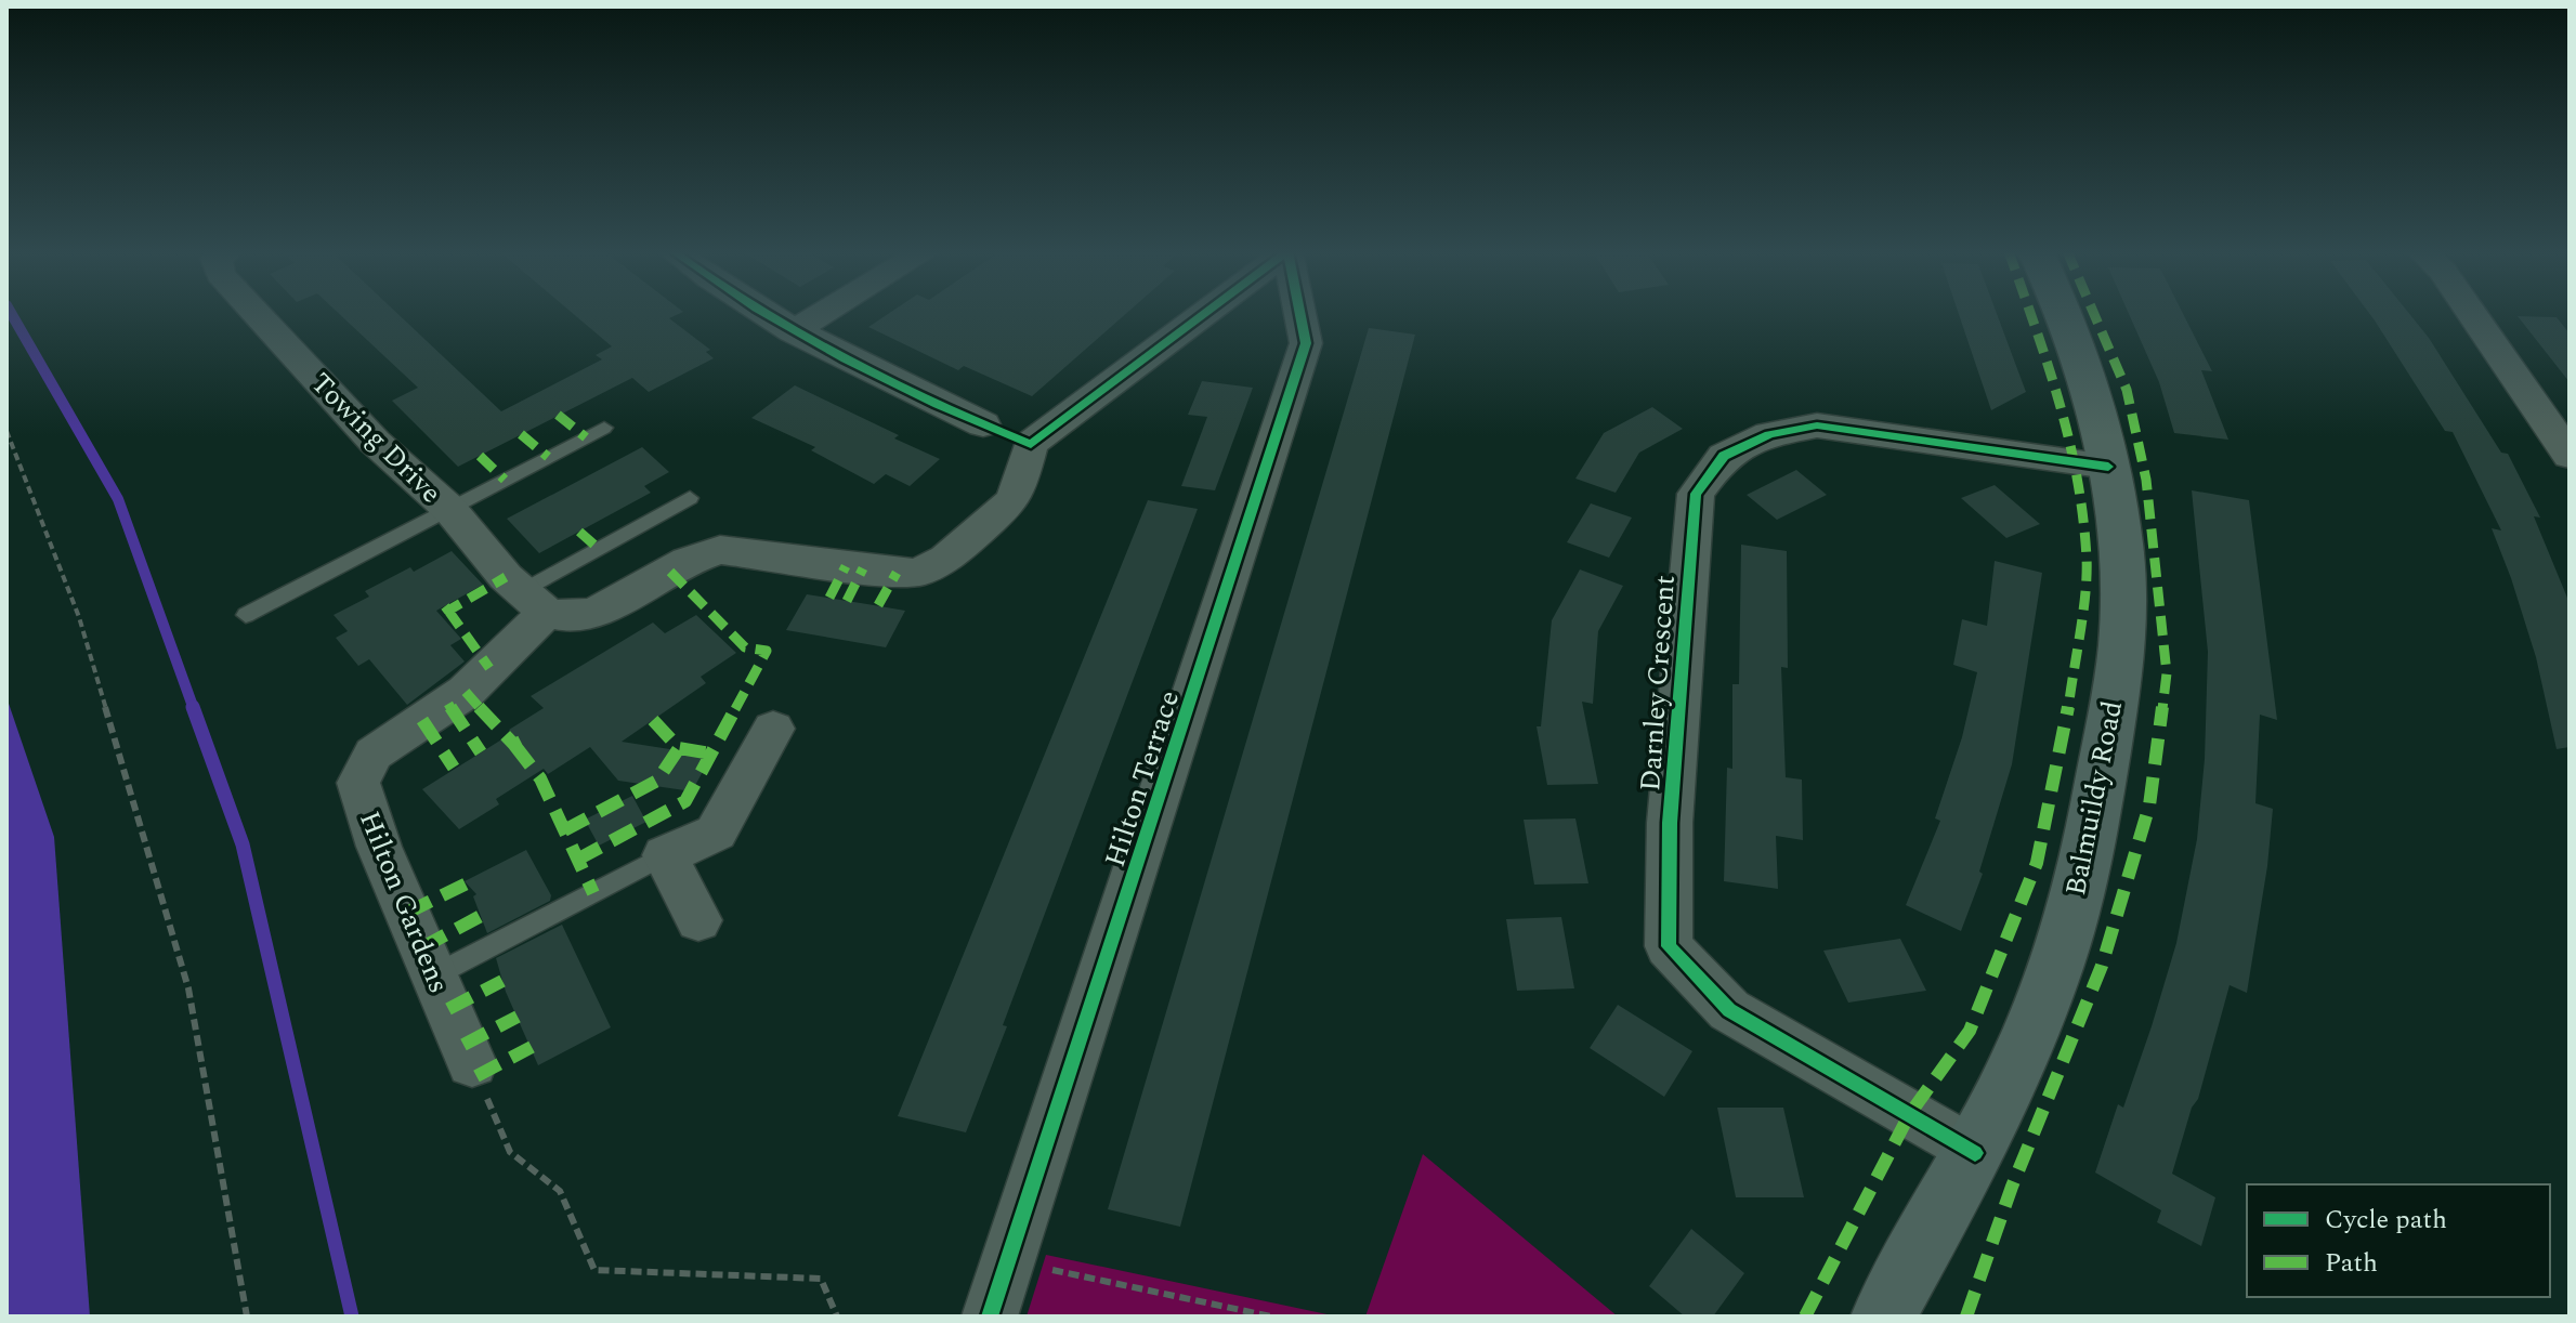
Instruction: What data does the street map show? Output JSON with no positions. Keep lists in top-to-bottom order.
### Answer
{
  "streets": {
    "street": [
      "Towing Drive",
      "Darnley Crescent",
      "Hilton Terrace",
      "Balmuildy Road",
      "Hilton Gardens"
    ]
  },
  "crossings": [
    ["Towing Drive", "Hilton Gardens"],
    ["Darnley Crescent", "Balmuildy Road"]
  ],
  "legend": ["Cycle path", "Path"]
}
